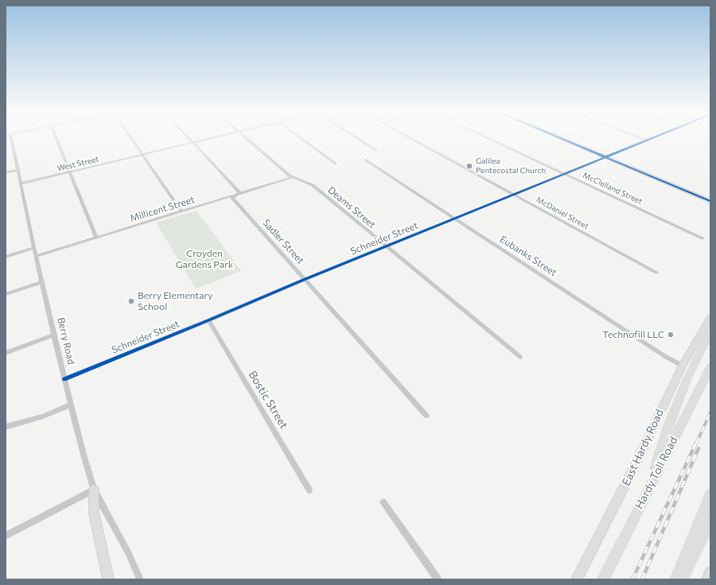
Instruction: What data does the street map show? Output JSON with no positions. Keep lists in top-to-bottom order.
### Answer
{
  "streets": {
    "highway": ["Hardy Toll Road"],
    "main road": ["East Hardy Road"],
    "street": [
      "West Street",
      "McClelland Street",
      "Deams Street",
      "Millicent Street",
      "McDaniel Street",
      "Schneider Street",
      "Sadler Street",
      "Eubanks Street",
      "Berry Road",
      "Bostic Street"
    ]
  },
  "crossings": [
    ["West Street", "Sadler Street"],
    ["West Street", "Berry Road"],
    ["McClelland Street", "Schneider Street"],
    ["Deams Street", "Millicent Street"],
    ["Deams Street", "Schneider Street"],
    ["Millicent Street", "Sadler Street"],
    ["Millicent Street", "Berry Road"],
    ["McDaniel Street", "Schneider Street"],
    ["Schneider Street", "Sadler Street"],
    ["Schneider Street", "Eubanks Street"],
    ["Schneider Street", "Berry Road"],
    ["Schneider Street", "Bostic Street"],
    ["Eubanks Street", "East Hardy Road"]
  ],
  "parks": ["Croyden Gardens Park"],
  "places": ["Galilea Pentecostal Church", "Berry Elementary School", "Technofill LLC"]
}
